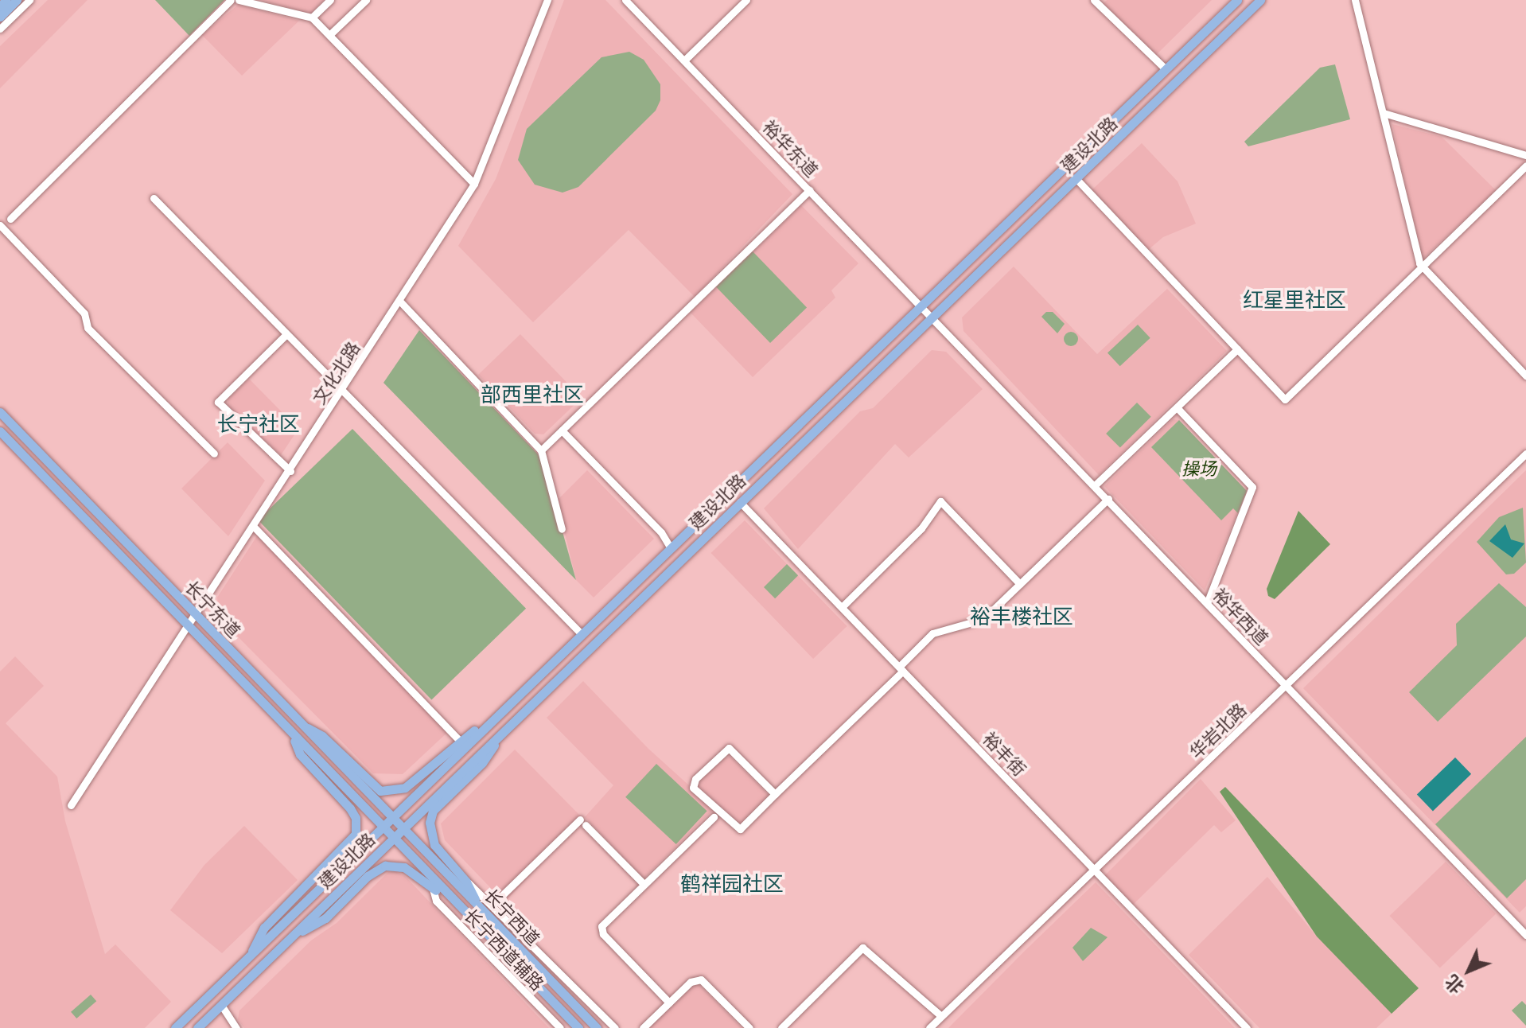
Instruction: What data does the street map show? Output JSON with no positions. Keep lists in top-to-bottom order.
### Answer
{
  "streets": {
    "main road": ["建设北路", "长宁东道", "长宁西道"],
    "street": [
      "裕华东道",
      "文化北路",
      "裕华西道",
      "华岩北路",
      "裕丰街",
      "长宁西道辅路"
    ]
  },
  "crossings": [
    ["建设北路", "裕华东道"],
    ["建设北路", "长宁东道"],
    ["建设北路", "裕华西道"],
    ["建设北路", "裕丰街"],
    ["建设北路", "长宁西道"],
    ["裕华东道", "裕华西道"],
    ["文化北路", "长宁东道"],
    ["长宁东道", "长宁西道"],
    ["裕华西道", "华岩北路"],
    ["华岩北路", "裕丰街"]
  ],
  "districts": [
    "红星里社区",
    "部西里社区",
    "长宁社区",
    "裕丰楼社区",
    "鹤祥园社区"
  ],
  "parks": ["操场"],
  "north": "bottom left"
}
